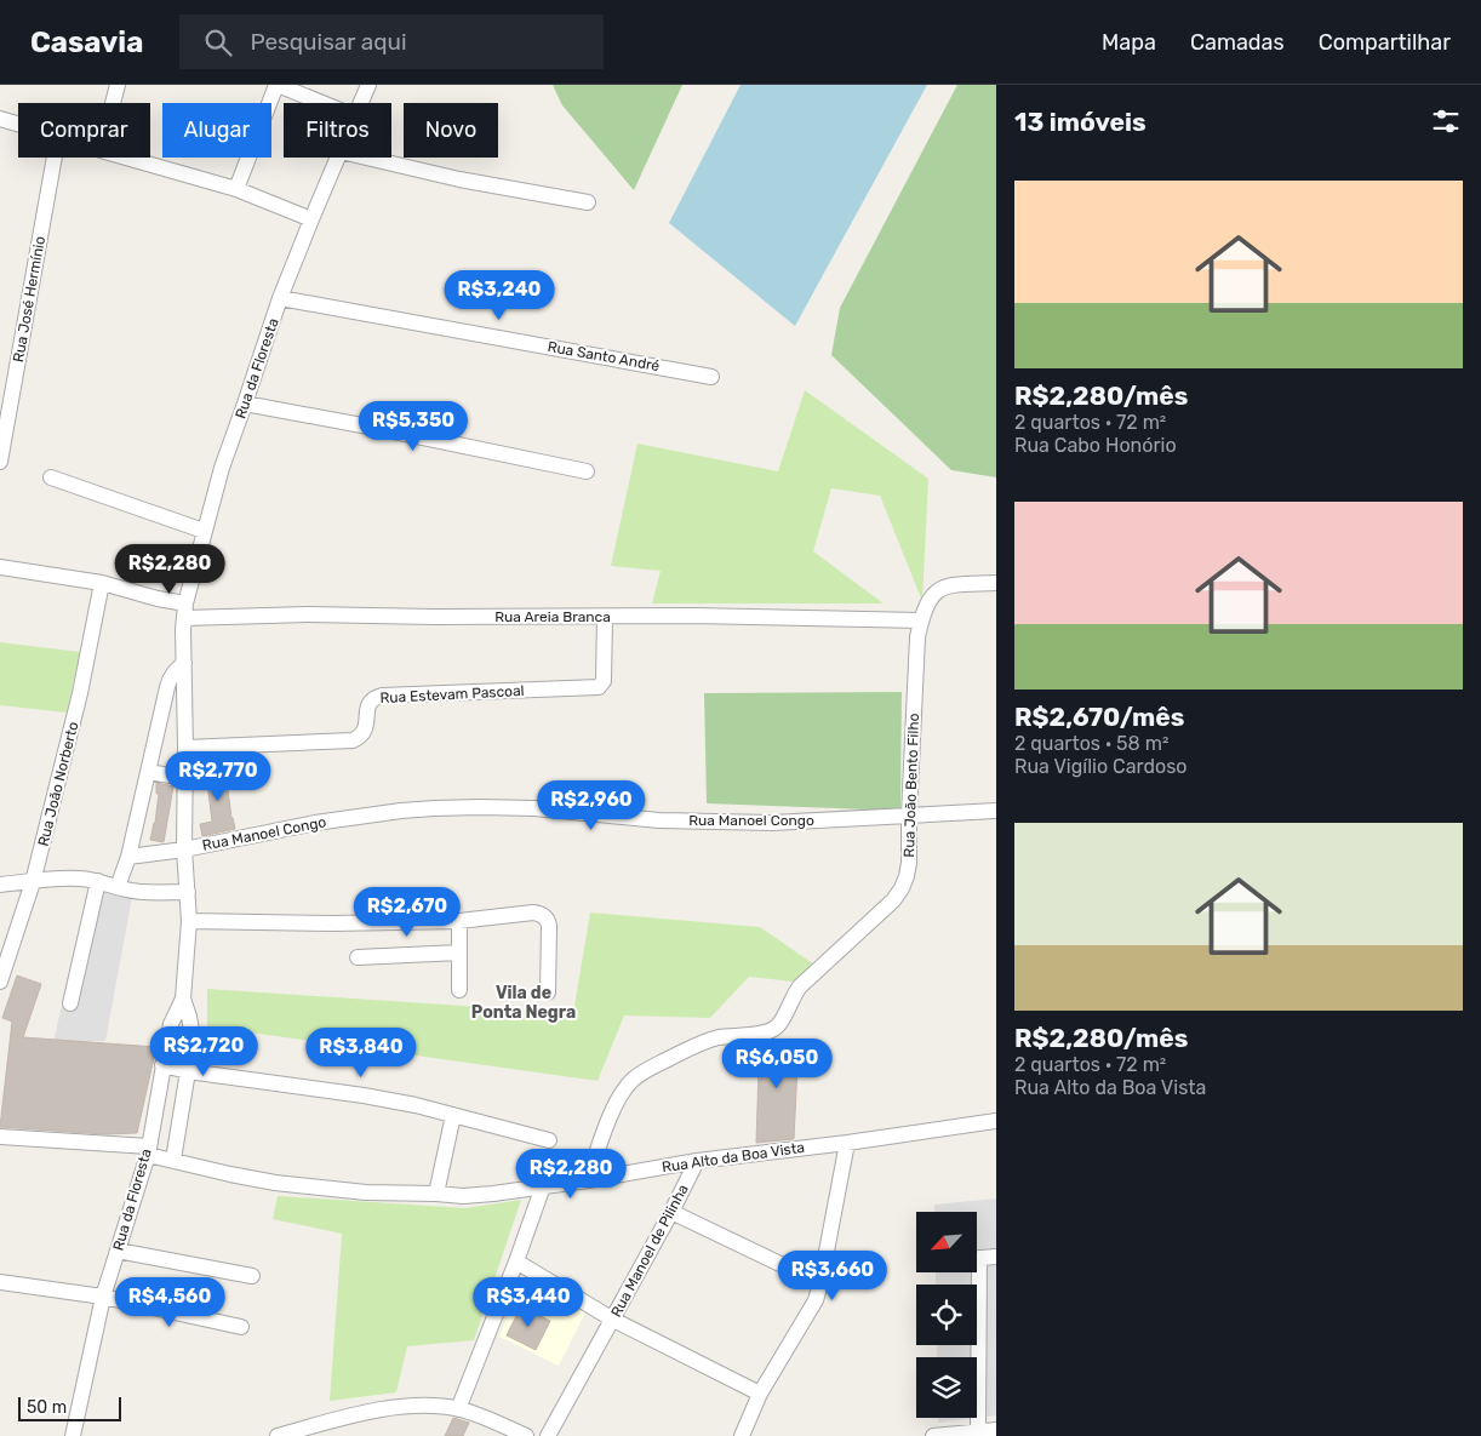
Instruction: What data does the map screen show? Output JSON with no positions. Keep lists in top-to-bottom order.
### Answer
{
  "streets": {
    "street": [
      "Rua José Hermínio",
      "Rua Santo André",
      "Rua da Floresta",
      "Rua Areia Branca",
      "Rua Estevam Pascoal",
      "Rua João Norberto",
      "Rua João Bento Filho",
      "Rua Manoel Congo",
      "Rua Alto da Boa Vista",
      "Rua Manoel de Pilinha"
    ]
  },
  "crossings": [
    ["Rua Santo André", "Rua da Floresta"],
    ["Rua da Floresta", "Rua Areia Branca"],
    ["Rua da Floresta", "Rua Estevam Pascoal"],
    ["Rua da Floresta", "Rua Manoel Congo"],
    ["Rua da Floresta", "Rua Alto da Boa Vista"],
    ["Rua Areia Branca", "Rua Estevam Pascoal"],
    ["Rua Areia Branca", "Rua João Norberto"],
    ["Rua Areia Branca", "Rua João Bento Filho"],
    ["Rua João Bento Filho", "Rua Manoel Congo"],
    ["Rua João Bento Filho", "Rua Alto da Boa Vista"],
    ["Rua Alto da Boa Vista", "Rua Manoel de Pilinha"]
  ],
  "districts": ["Vila de Ponta Negra"],
  "scale_bar": "50 m",
  "north": "bottom left",
  "page": {
    "header": "Casavia",
    "search": "Pesquisar aqui",
    "nav": ["Mapa", "Camadas", "Compartilhar"],
    "heading": "13 imóveis",
    "chip": [
      "Comprar",
      "Alugar",
      "Filtros",
      "Novo"
    ],
    "list": [
      {
        "name": "R$2,280/mês",
        "note": "2 quartos · 72 m² · Rua Cabo Honório"
      },
      {
        "name": "R$2,670/mês",
        "note": "2 quartos · 58 m² · Rua Vigílio Cardoso"
      },
      {
        "name": "R$2,280/mês",
        "note": "2 quartos · 72 m² · Rua Alto da Boa Vista"
      }
    ],
    "price": [
      "R$3,240",
      "R$5,350",
      "R$2,280",
      "R$2,770",
      "R$2,960",
      "R$2,670",
      "R$2,720",
      "R$3,840",
      "R$6,050",
      "R$2,280",
      "R$3,660",
      "R$4,560",
      "R$3,440"
    ],
    "scale": "50 m"
  }
}
